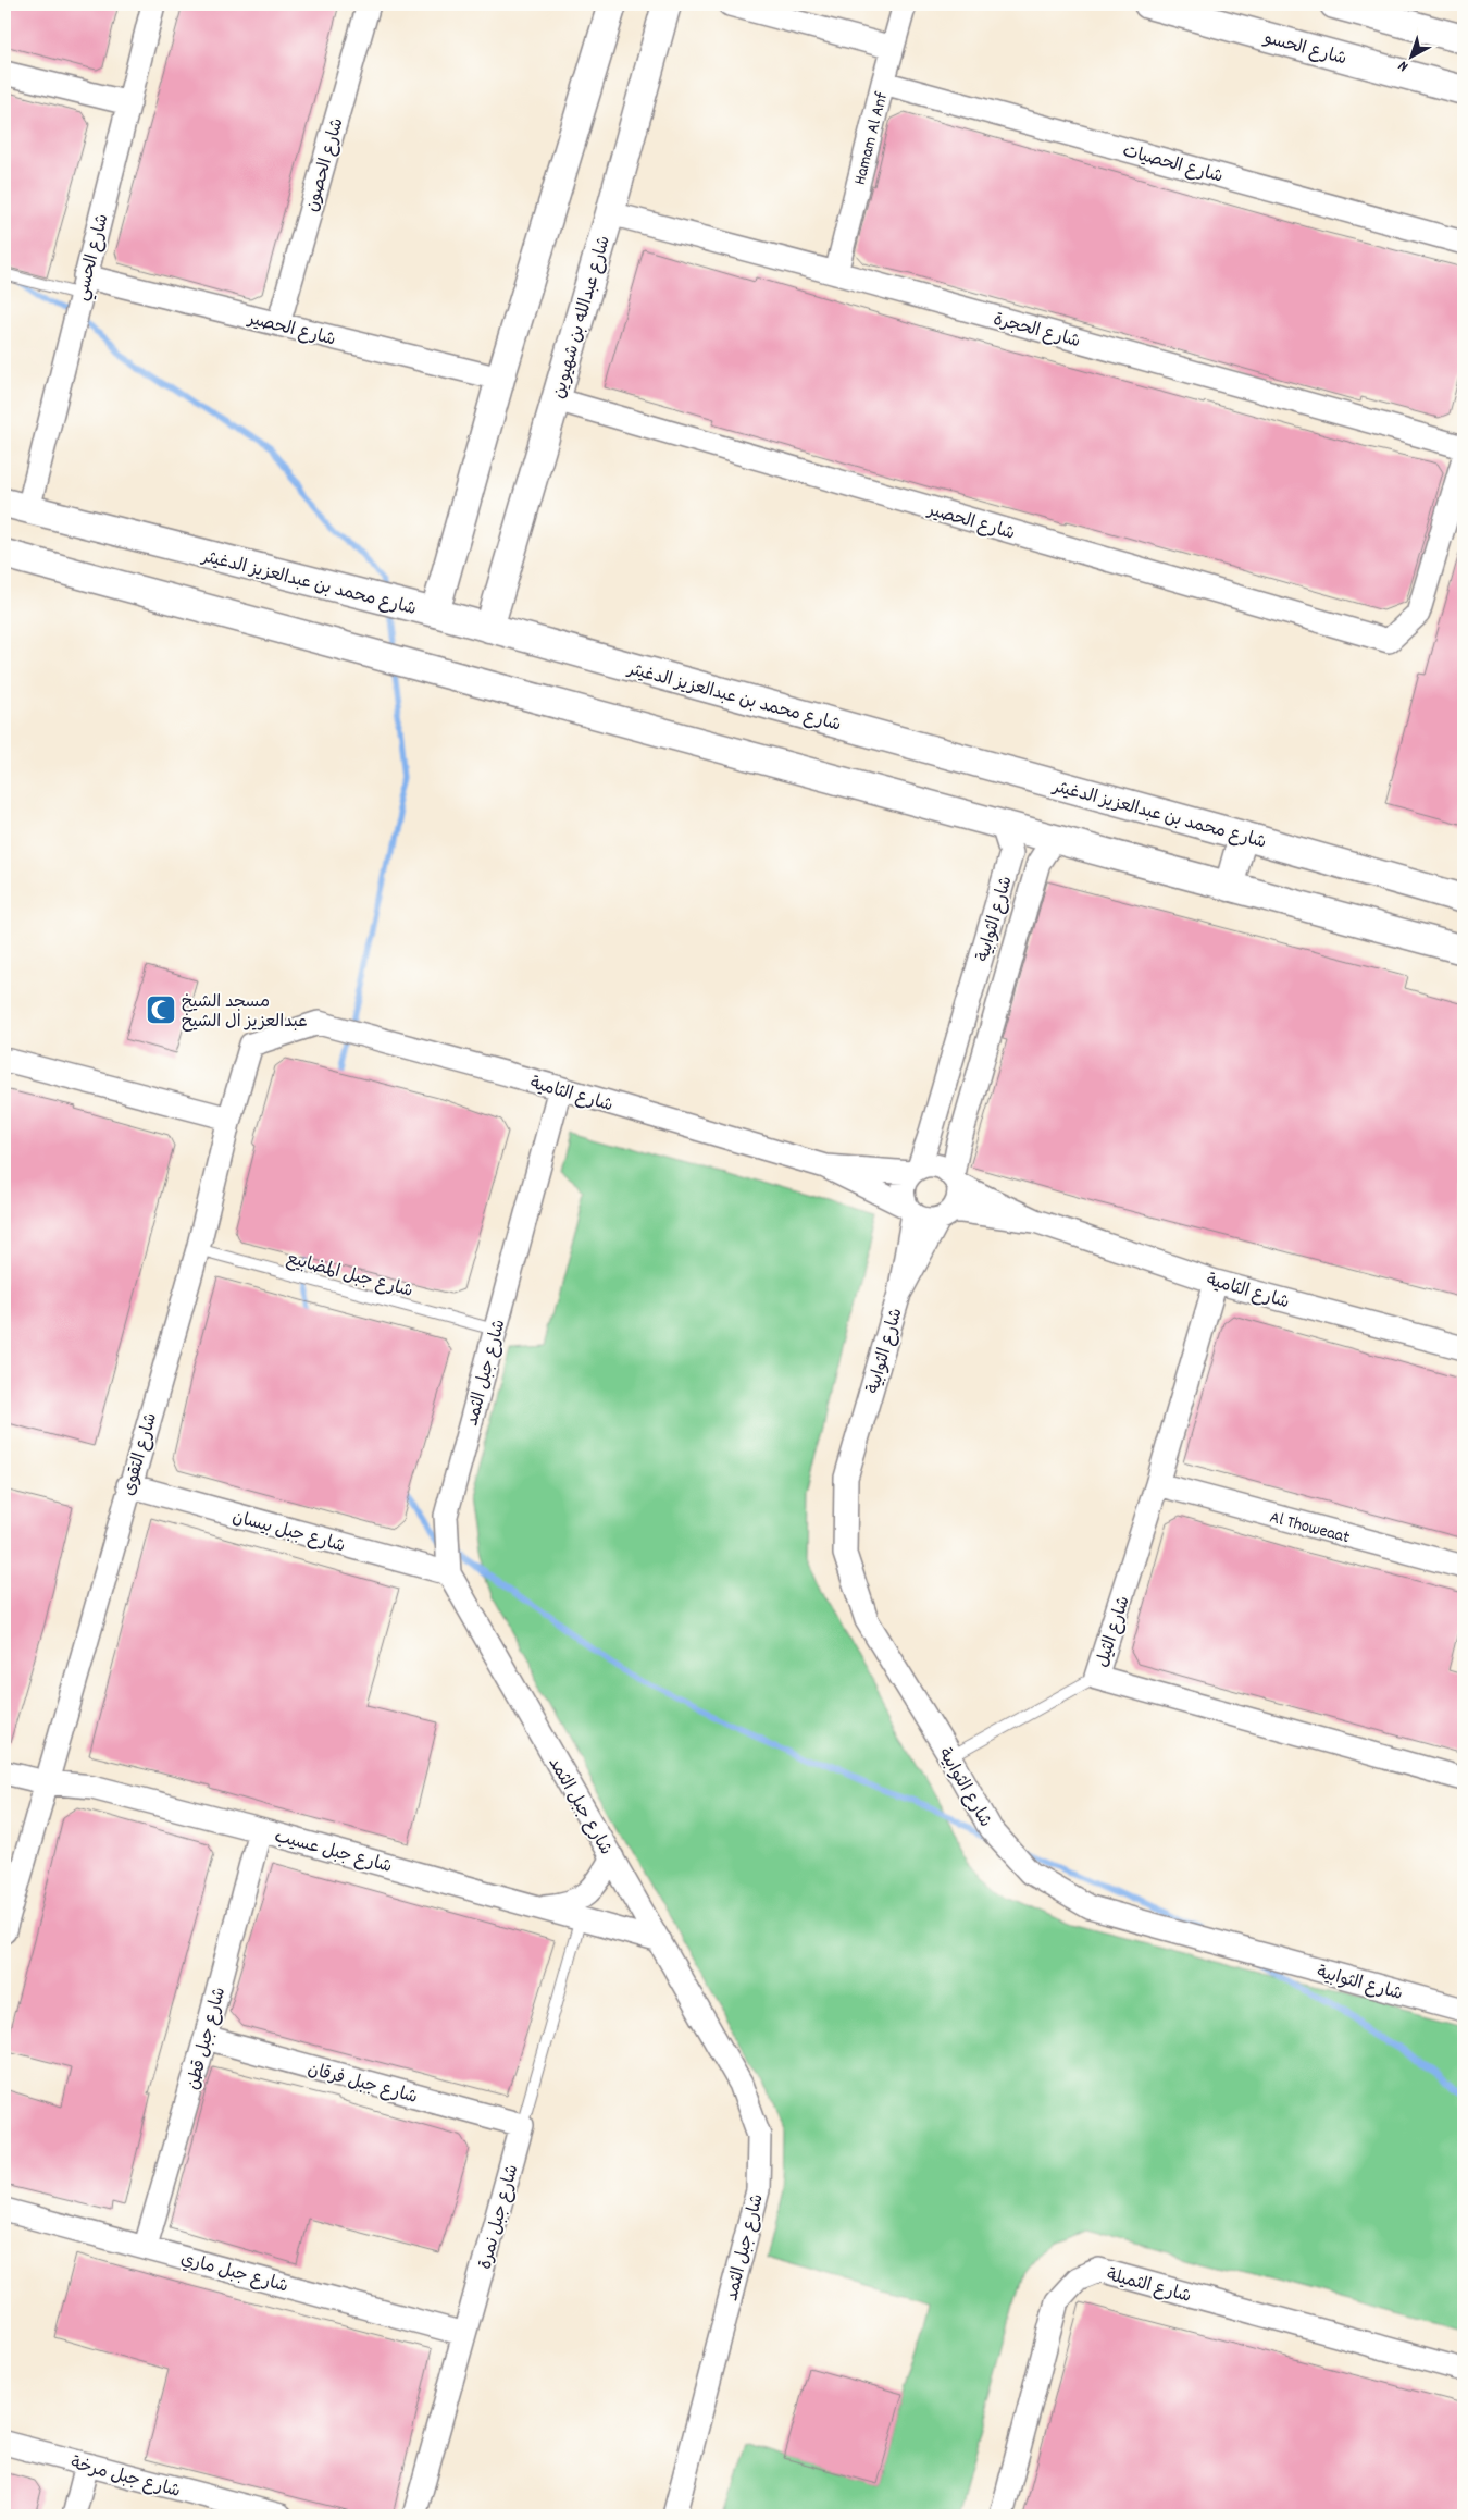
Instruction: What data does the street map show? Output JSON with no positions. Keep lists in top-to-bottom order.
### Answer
{
  "streets": {
    "street": [
      "شارع الحسو",
      "Hamam Al Anf",
      "شارع الحصيات",
      "شارع الحصون",
      "شارع الحسي",
      "شارع عبدالله بن شهيوين",
      "شارع الحصير",
      "شارع الحجرة",
      "شارع محمد بن عبدالعزيز الدغيثر",
      "شارع الثوابية",
      "شارع الثامية",
      "شارع جبل الثمد",
      "شارع التقوى",
      "Al Thoweaat",
      "شارع جبل بيسان",
      "شارع الثيل",
      "شارع جبل عسيب",
      "شارع جبل قطن",
      "شارع جبل فرقان",
      "شارع جبل نمرة",
      "شارع جبل ماري",
      "شارع الثميلة",
      "شارع جبل مرخة"
    ],
    "lane": ["شارع جبل المضابيع"]
  },
  "crossings": [
    ["Hamam Al Anf", "شارع الحصيات"],
    ["Hamam Al Anf", "شارع الحجرة"],
    ["شارع الحصون", "شارع الحصير"],
    ["شارع الحسي", "شارع الحصير"],
    ["شارع الحسي", "شارع محمد بن عبدالعزيز الدغيثر"],
    ["شارع عبدالله بن شهيوين", "شارع الحصير"],
    ["شارع عبدالله بن شهيوين", "شارع الحجرة"],
    ["شارع عبدالله بن شهيوين", "شارع محمد بن عبدالعزيز الدغيثر"],
    ["شارع الثامية", "شارع جبل الثمد"],
    ["شارع الثامية", "شارع التقوى"],
    ["شارع الثامية", "شارع الثيل"],
    ["شارع جبل المضابيع", "شارع جبل الثمد"],
    ["شارع جبل المضابيع", "شارع التقوى"],
    ["شارع جبل الثمد", "شارع جبل بيسان"],
    ["شارع جبل الثمد", "شارع جبل عسيب"],
    ["شارع التقوى", "شارع جبل بيسان"],
    ["شارع التقوى", "شارع جبل عسيب"],
    ["Al Thoweaat", "شارع الثيل"],
    ["شارع جبل عسيب", "شارع جبل قطن"],
    ["شارع جبل عسيب", "شارع جبل نمرة"],
    ["شارع جبل قطن", "شارع جبل فرقان"],
    ["شارع جبل قطن", "شارع جبل ماري"],
    ["شارع جبل فرقان", "شارع جبل نمرة"],
    ["شارع جبل نمرة", "شارع جبل ماري"]
  ],
  "places": {
    "mosque": ["مسجد الشيخ عبدالعزيز ال الشيخ"]
  },
  "north": "bottom left"
}
